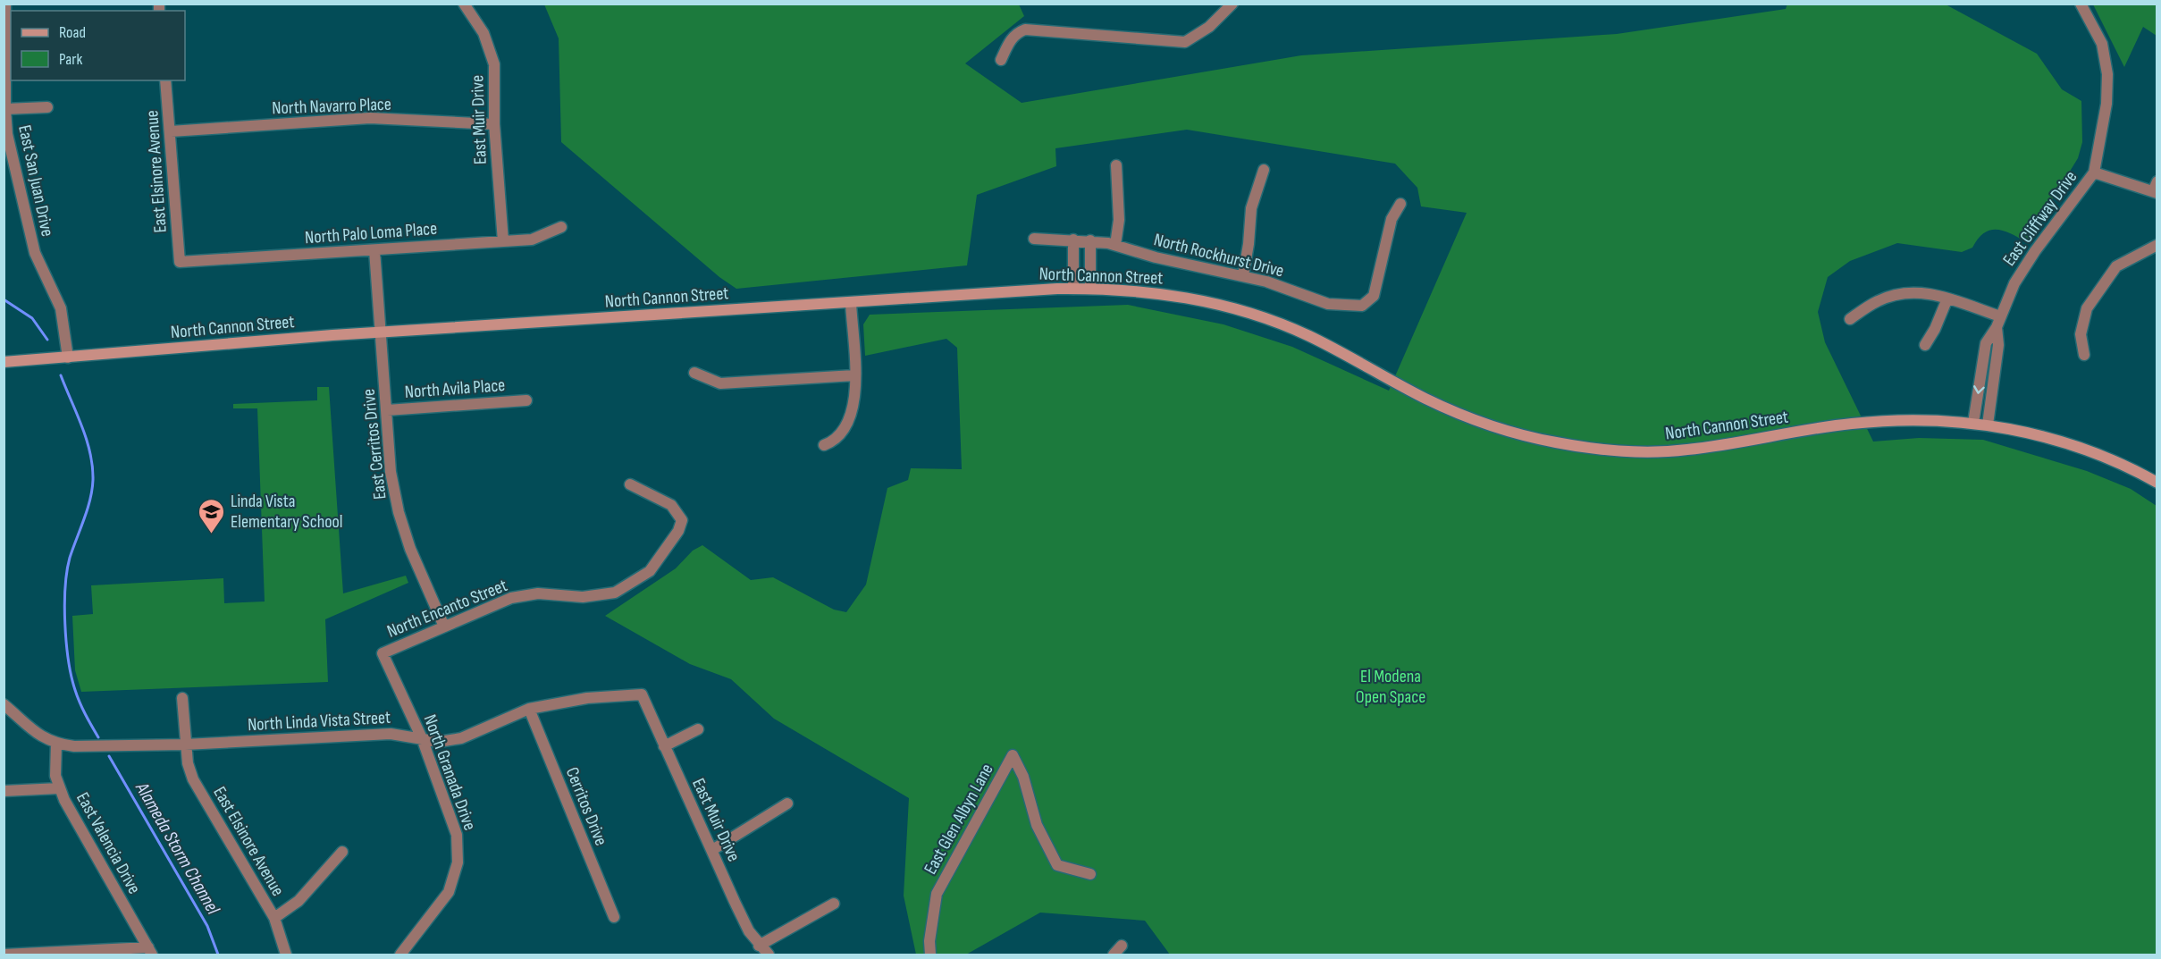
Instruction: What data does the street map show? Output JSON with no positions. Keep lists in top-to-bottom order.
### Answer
{
  "streets": {
    "main road": ["North Cannon Street"],
    "street": [
      "North Navarro Place",
      "East Muir Drive",
      "East Elsinore Avenue",
      "East San Juan Drive",
      "East Cliffway Drive",
      "North Palo Loma Place",
      "North Rockhurst Drive",
      "North Avila Place",
      "East Cerritos Drive",
      "North Encanto Street",
      "North Linda Vista Street",
      "North Granada Drive",
      "Cerritos Drive",
      "East Glen Albyn Lane",
      "East Valencia Drive"
    ]
  },
  "crossings": [
    ["North Navarro Place", "East Muir Drive"],
    ["North Navarro Place", "East Elsinore Avenue"],
    ["East Muir Drive", "North Palo Loma Place"],
    ["East Muir Drive", "North Linda Vista Street"],
    ["East Elsinore Avenue", "North Palo Loma Place"],
    ["East Elsinore Avenue", "North Linda Vista Street"],
    ["East San Juan Drive", "North Cannon Street"],
    ["East Cliffway Drive", "North Cannon Street"],
    ["North Palo Loma Place", "East Cerritos Drive"],
    ["North Cannon Street", "East Cerritos Drive"],
    ["North Avila Place", "East Cerritos Drive"],
    ["East Cerritos Drive", "North Encanto Street"],
    ["North Encanto Street", "North Granada Drive"],
    ["North Linda Vista Street", "North Granada Drive"],
    ["North Linda Vista Street", "Cerritos Drive"],
    ["North Linda Vista Street", "East Valencia Drive"]
  ],
  "water": ["Alameda Storm Channel"],
  "parks": ["El Modena Open Space"],
  "places": {
    "school or university": ["Linda Vista Elementary School"]
  },
  "legend": ["Road", "Park"]
}
